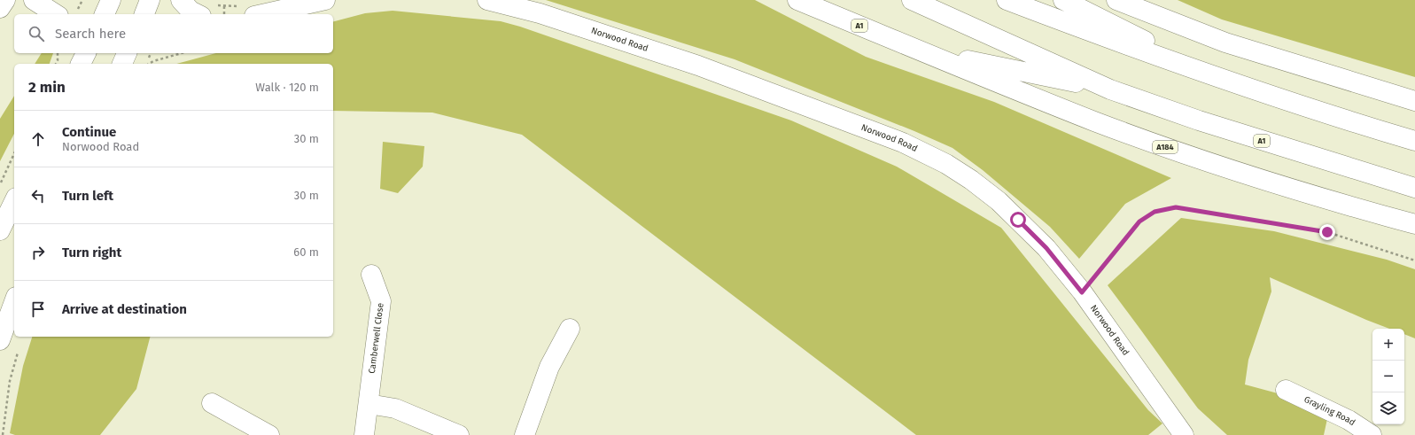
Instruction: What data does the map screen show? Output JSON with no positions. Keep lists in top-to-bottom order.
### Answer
{
  "streets": {
    "main road": [
      "A1",
      "Norwood Road",
      "A184",
      "Camberwell Close",
      "Grayling Road"
    ]
  },
  "crossings": [
    ["A1", "A184"]
  ],
  "page": {
    "search": "Search here",
    "heading": ["2 min", "Walk · 120 m"],
    "list": [
      ["Continue", "Norwood Road", "30 m"],
      ["Turn left", "30 m"],
      ["Turn right", "60 m"],
      "Arrive at destination"
    ],
    "map_buttons": ["+", "−"]
  }
}
